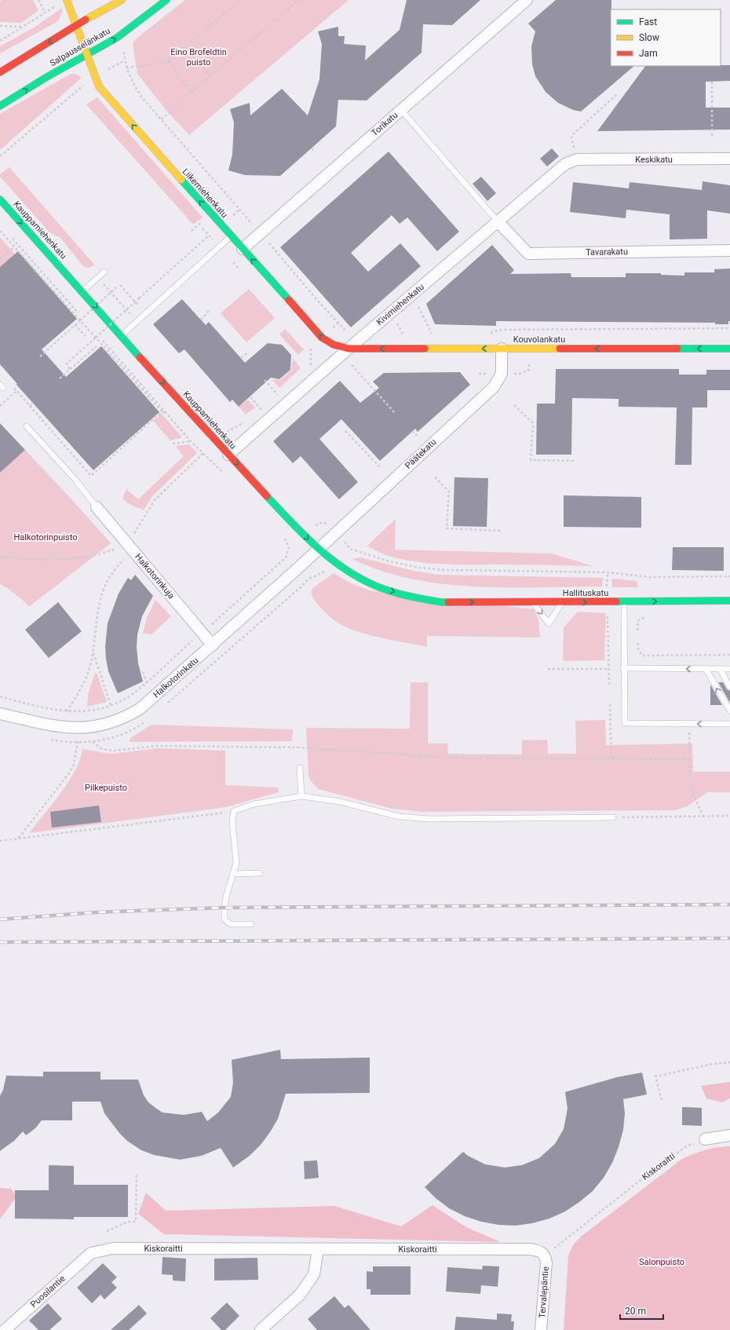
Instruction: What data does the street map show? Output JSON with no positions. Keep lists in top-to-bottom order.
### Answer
{
  "streets": {
    "street": [
      "Salpausselänkatu",
      "Torikatu",
      "Keskikatu",
      "Liikemiehenkatu",
      "Kauppamiehenkatu",
      "Tavarakatu",
      "Kivimiehenkatu",
      "Kouvolankatu",
      "Päätekatu",
      "Halkotorinkuja",
      "Hallituskatu",
      "Halkotorinkatu",
      "Kiskoraitti",
      "Puosilantie",
      "Tervalepäntie"
    ]
  },
  "crossings": [
    ["Salpausselänkatu", "Liikemiehenkatu"],
    ["Torikatu", "Liikemiehenkatu"],
    ["Keskikatu", "Kivimiehenkatu"],
    ["Liikemiehenkatu", "Kivimiehenkatu"],
    ["Liikemiehenkatu", "Kouvolankatu"],
    ["Kauppamiehenkatu", "Kivimiehenkatu"],
    ["Kauppamiehenkatu", "Päätekatu"],
    ["Kauppamiehenkatu", "Hallituskatu"],
    ["Kauppamiehenkatu", "Halkotorinkatu"],
    ["Tavarakatu", "Kivimiehenkatu"],
    ["Kivimiehenkatu", "Kouvolankatu"],
    ["Kouvolankatu", "Päätekatu"],
    ["Päätekatu", "Halkotorinkatu"],
    ["Halkotorinkuja", "Halkotorinkatu"],
    ["Kiskoraitti", "Puosilantie"],
    ["Kiskoraitti", "Tervalepäntie"]
  ],
  "one_way": [
    "Liikemiehenkatu",
    "Kauppamiehenkatu",
    "Kouvolankatu",
    "Hallituskatu"
  ],
  "parks": [
    "Eino Brofeldtin puisto",
    "Halkotorinpuisto",
    "Pilkepuisto",
    "Salonpuisto"
  ],
  "legend": ["Fast", "Slow", "Jam"],
  "scale_bar": "20 m"
}
